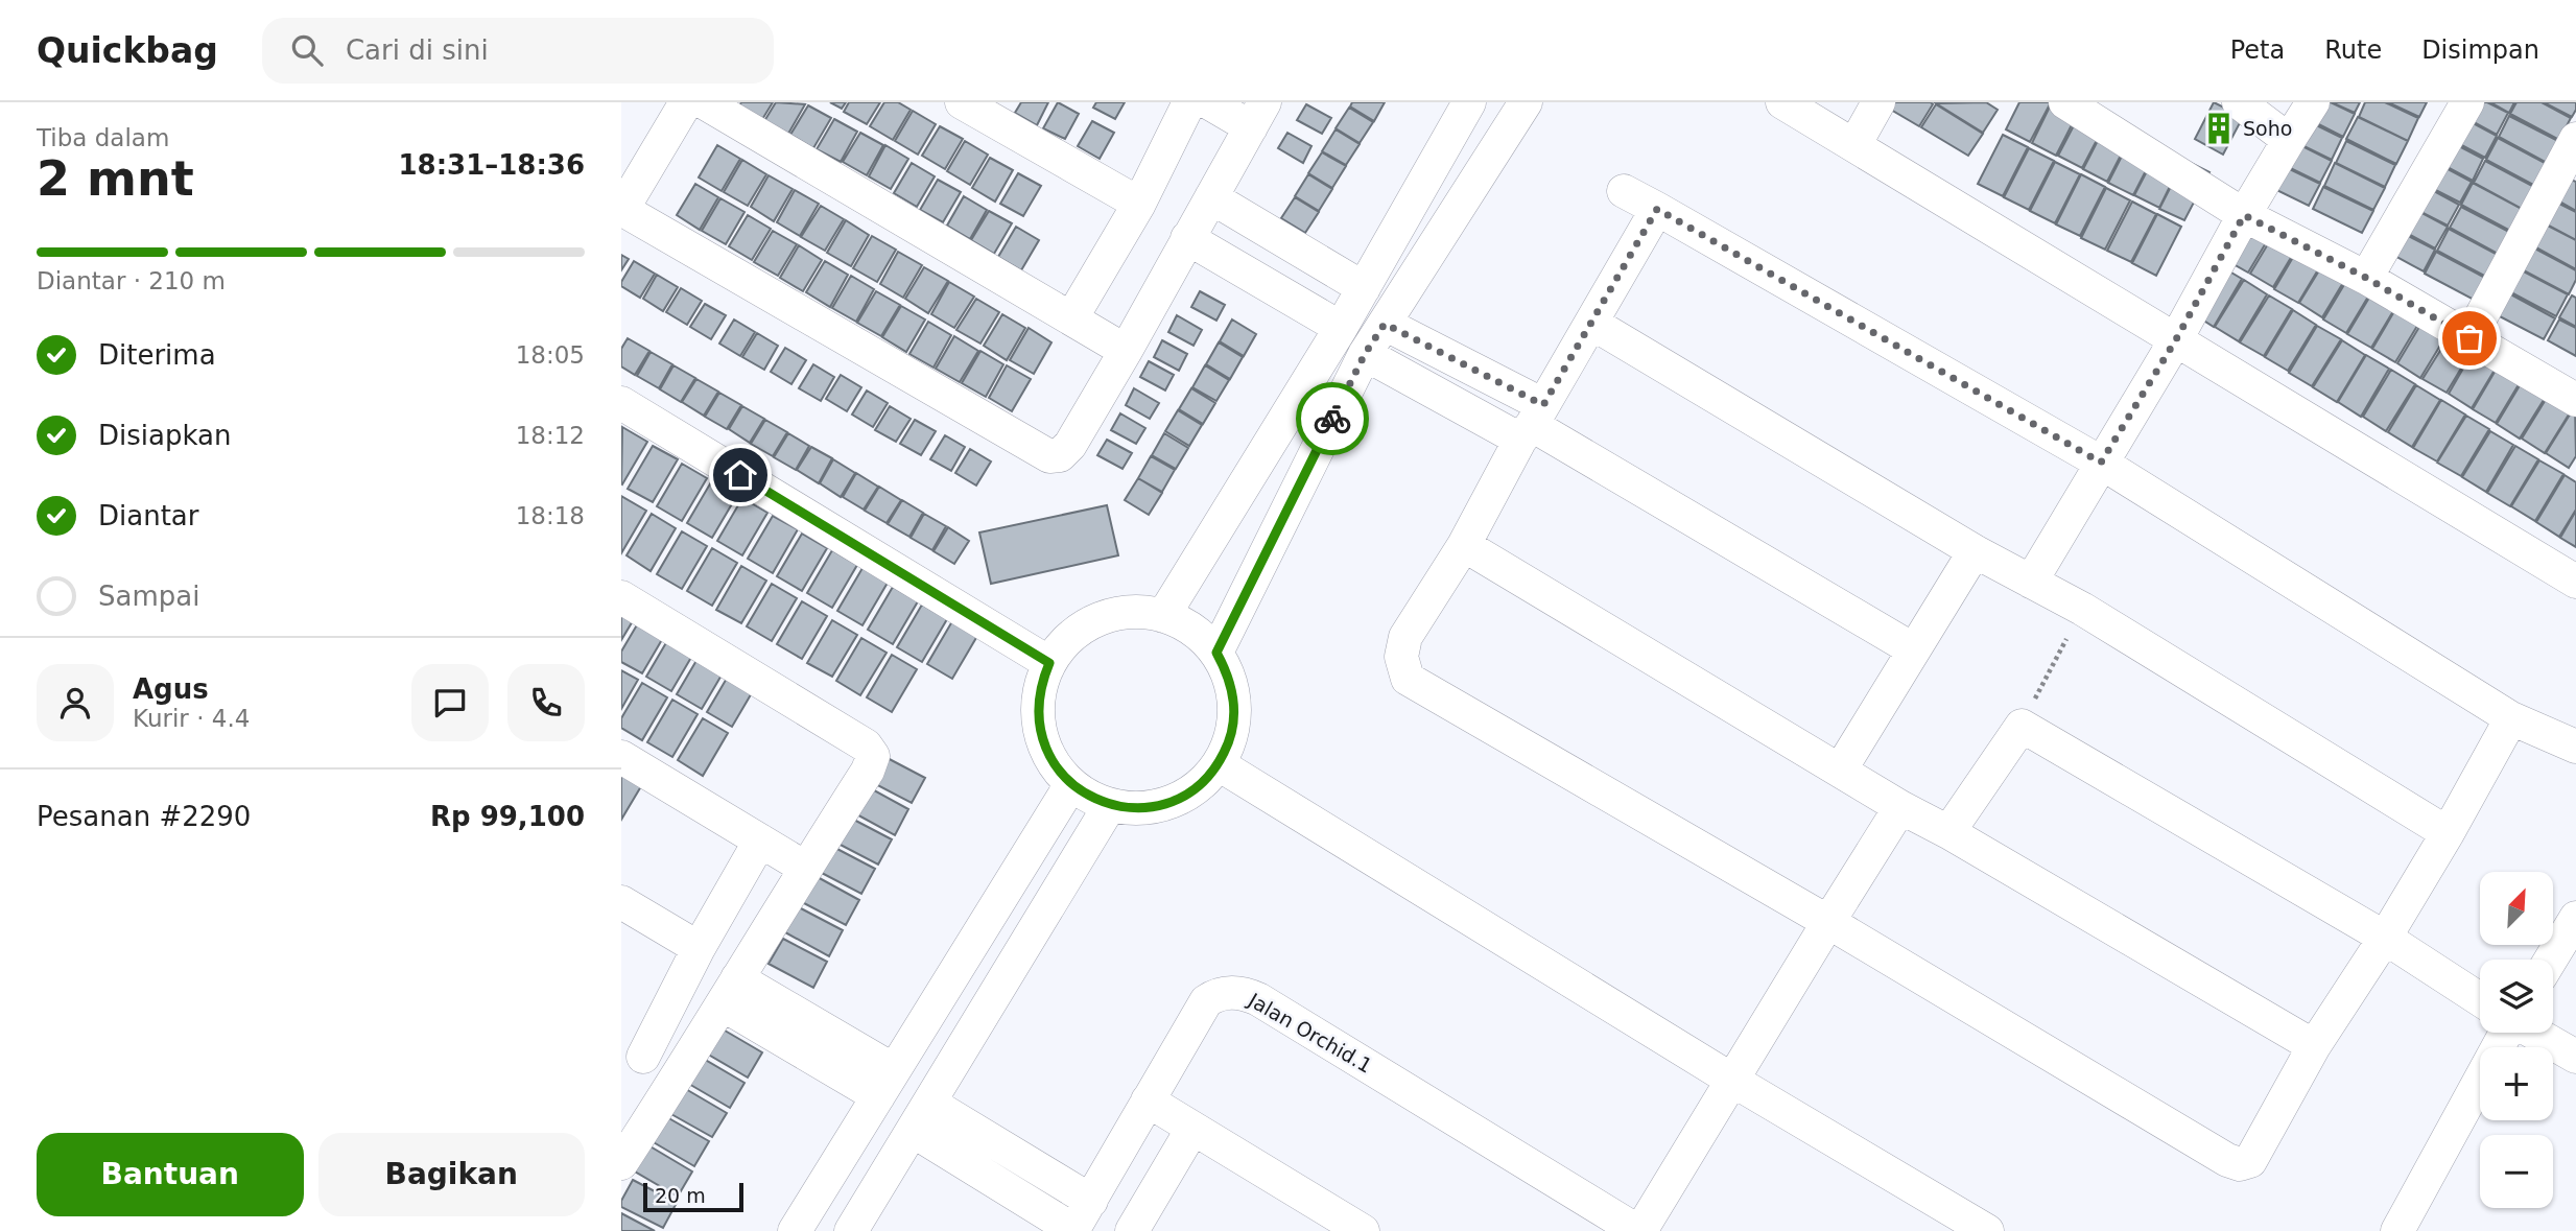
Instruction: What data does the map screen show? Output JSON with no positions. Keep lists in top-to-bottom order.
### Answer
{
  "streets": {
    "street": ["Jalan Orchid.1"]
  },
  "places": {
    "building": ["Soho"]
  },
  "scale_bar": "20 m",
  "north": "top right",
  "page": {
    "header": "Quickbag",
    "search": "Cari di sini",
    "nav": ["Peta", "Rute", "Disimpan"],
    "heading": ["2 mnt", "Tiba dalam", "18:31–18:36"],
    "panel": [
      "Agus",
      "Kurir · 4.4",
      "Pesanan #2290",
      "Rp 99,100"
    ],
    "bar": "Diantar · 210 m",
    "list": [
      ["Diterima", "18:05"],
      ["Disiapkan", "18:12"],
      ["Diantar", "18:18"],
      "Sampai"
    ],
    "map_buttons": ["+", "−"],
    "buttons": ["Bantuan", "Bagikan"],
    "scale": "20 m"
  }
}
